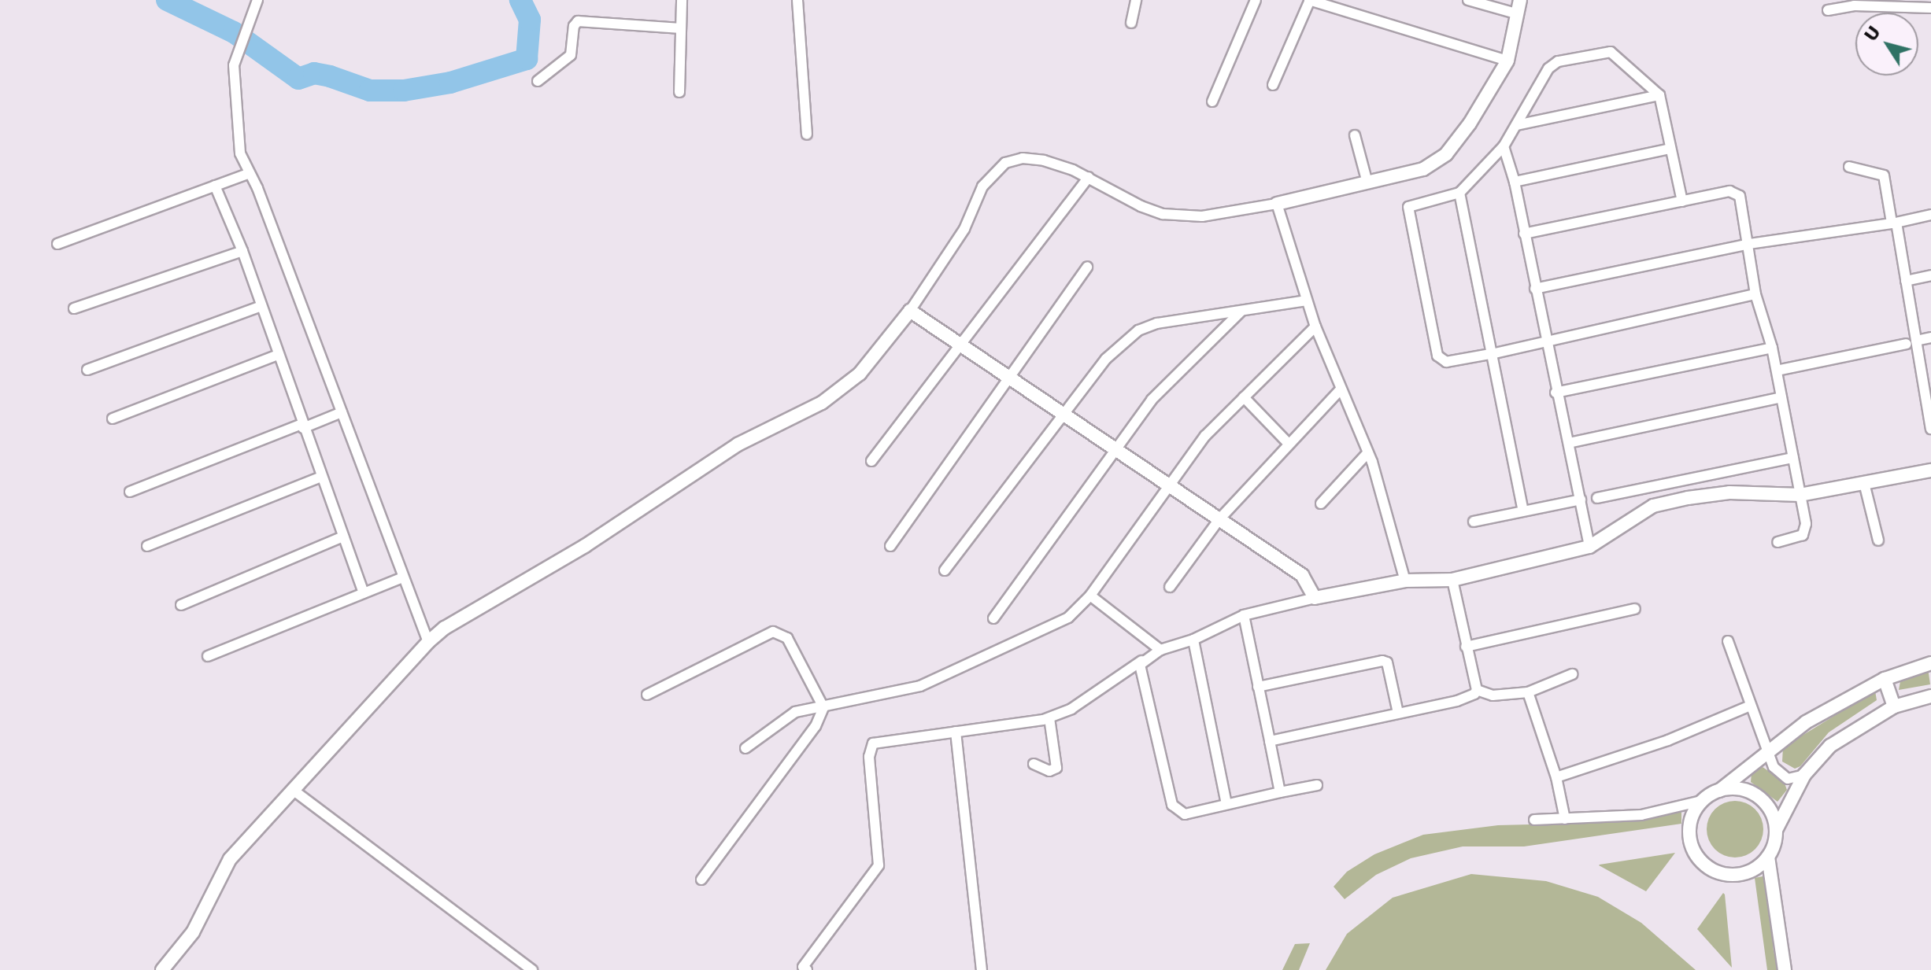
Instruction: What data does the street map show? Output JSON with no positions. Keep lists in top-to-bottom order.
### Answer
{
  "north": "top left"
}
